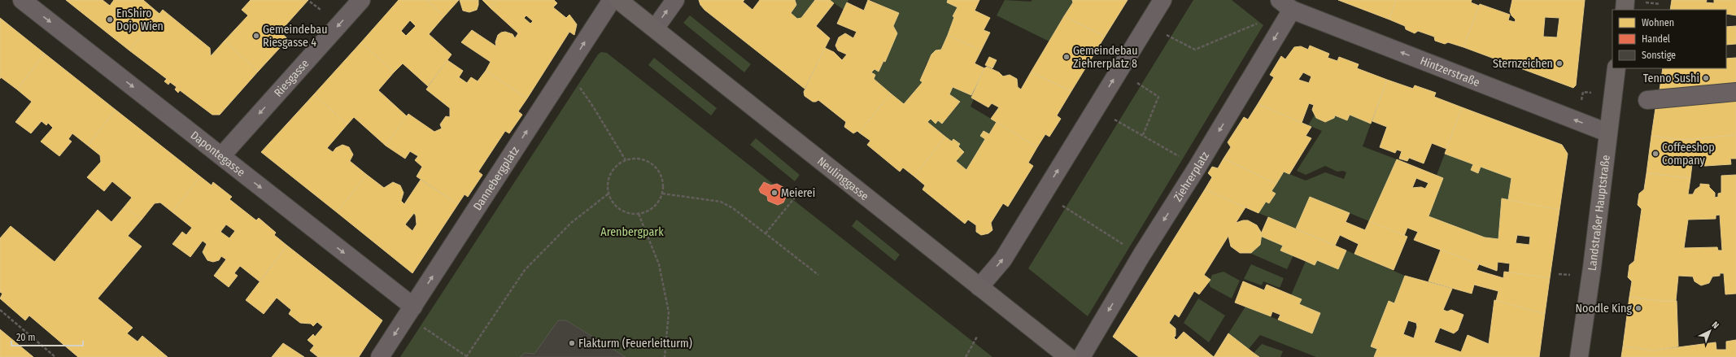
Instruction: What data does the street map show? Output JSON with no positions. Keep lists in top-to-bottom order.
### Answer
{
  "streets": {
    "street": [
      "Hintzerstraße",
      "Riesgasse",
      "Dapontegasse",
      "Ziehrerplatz",
      "Neulinggasse",
      "Dannebergplatz",
      "Landstraßer Hauptstraße"
    ]
  },
  "crossings": [
    ["Hintzerstraße", "Ziehrerplatz"],
    ["Hintzerstraße", "Landstraßer Hauptstraße"],
    ["Riesgasse", "Dapontegasse"],
    ["Dapontegasse", "Dannebergplatz"]
  ],
  "one_way": ["Hintzerstraße", "Riesgasse", "Dapontegasse"],
  "parks": ["Arenbergpark"],
  "places": [
    "EnShiro Dojo Wien",
    "Gemeindebau Riesgasse 4",
    "Gemeindebau Ziehrerplatz 8",
    "Sternzeichen",
    "Tenno Sushi",
    "Coffeeshop Company",
    "Meierei",
    "Noodle King",
    "Flakturm (Feuerleitturm)"
  ],
  "legend": ["Wohnen", "Handel", "Sonstige"],
  "scale_bar": "20 m",
  "north": "top right"
}
